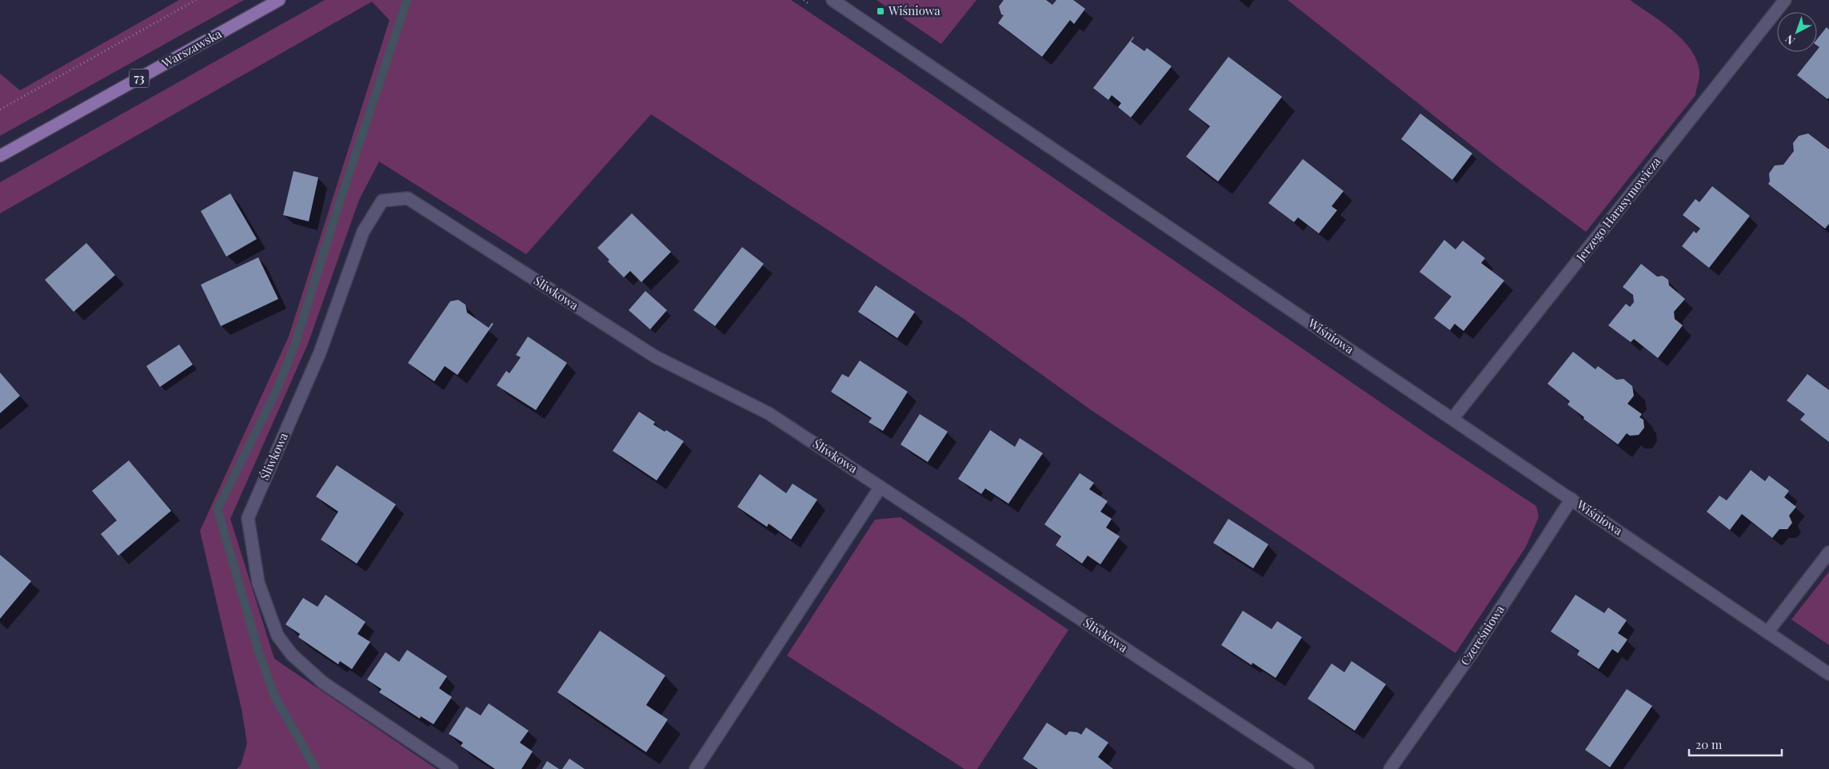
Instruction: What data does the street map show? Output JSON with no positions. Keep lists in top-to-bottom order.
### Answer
{
  "streets": {
    "main road": ["Warszawska", "73"],
    "street": [
      "Jerzego Harasymowicza",
      "Śliwkowa",
      "Wiśniowa",
      "Czereśniowa"
    ]
  },
  "crossings": [
    ["Jerzego Harasymowicza", "Wiśniowa"],
    ["Wiśniowa", "Czereśniowa"]
  ],
  "places": {
    "transit": ["Wiśniowa"]
  },
  "scale_bar": "20 m",
  "north": "bottom left"
}
